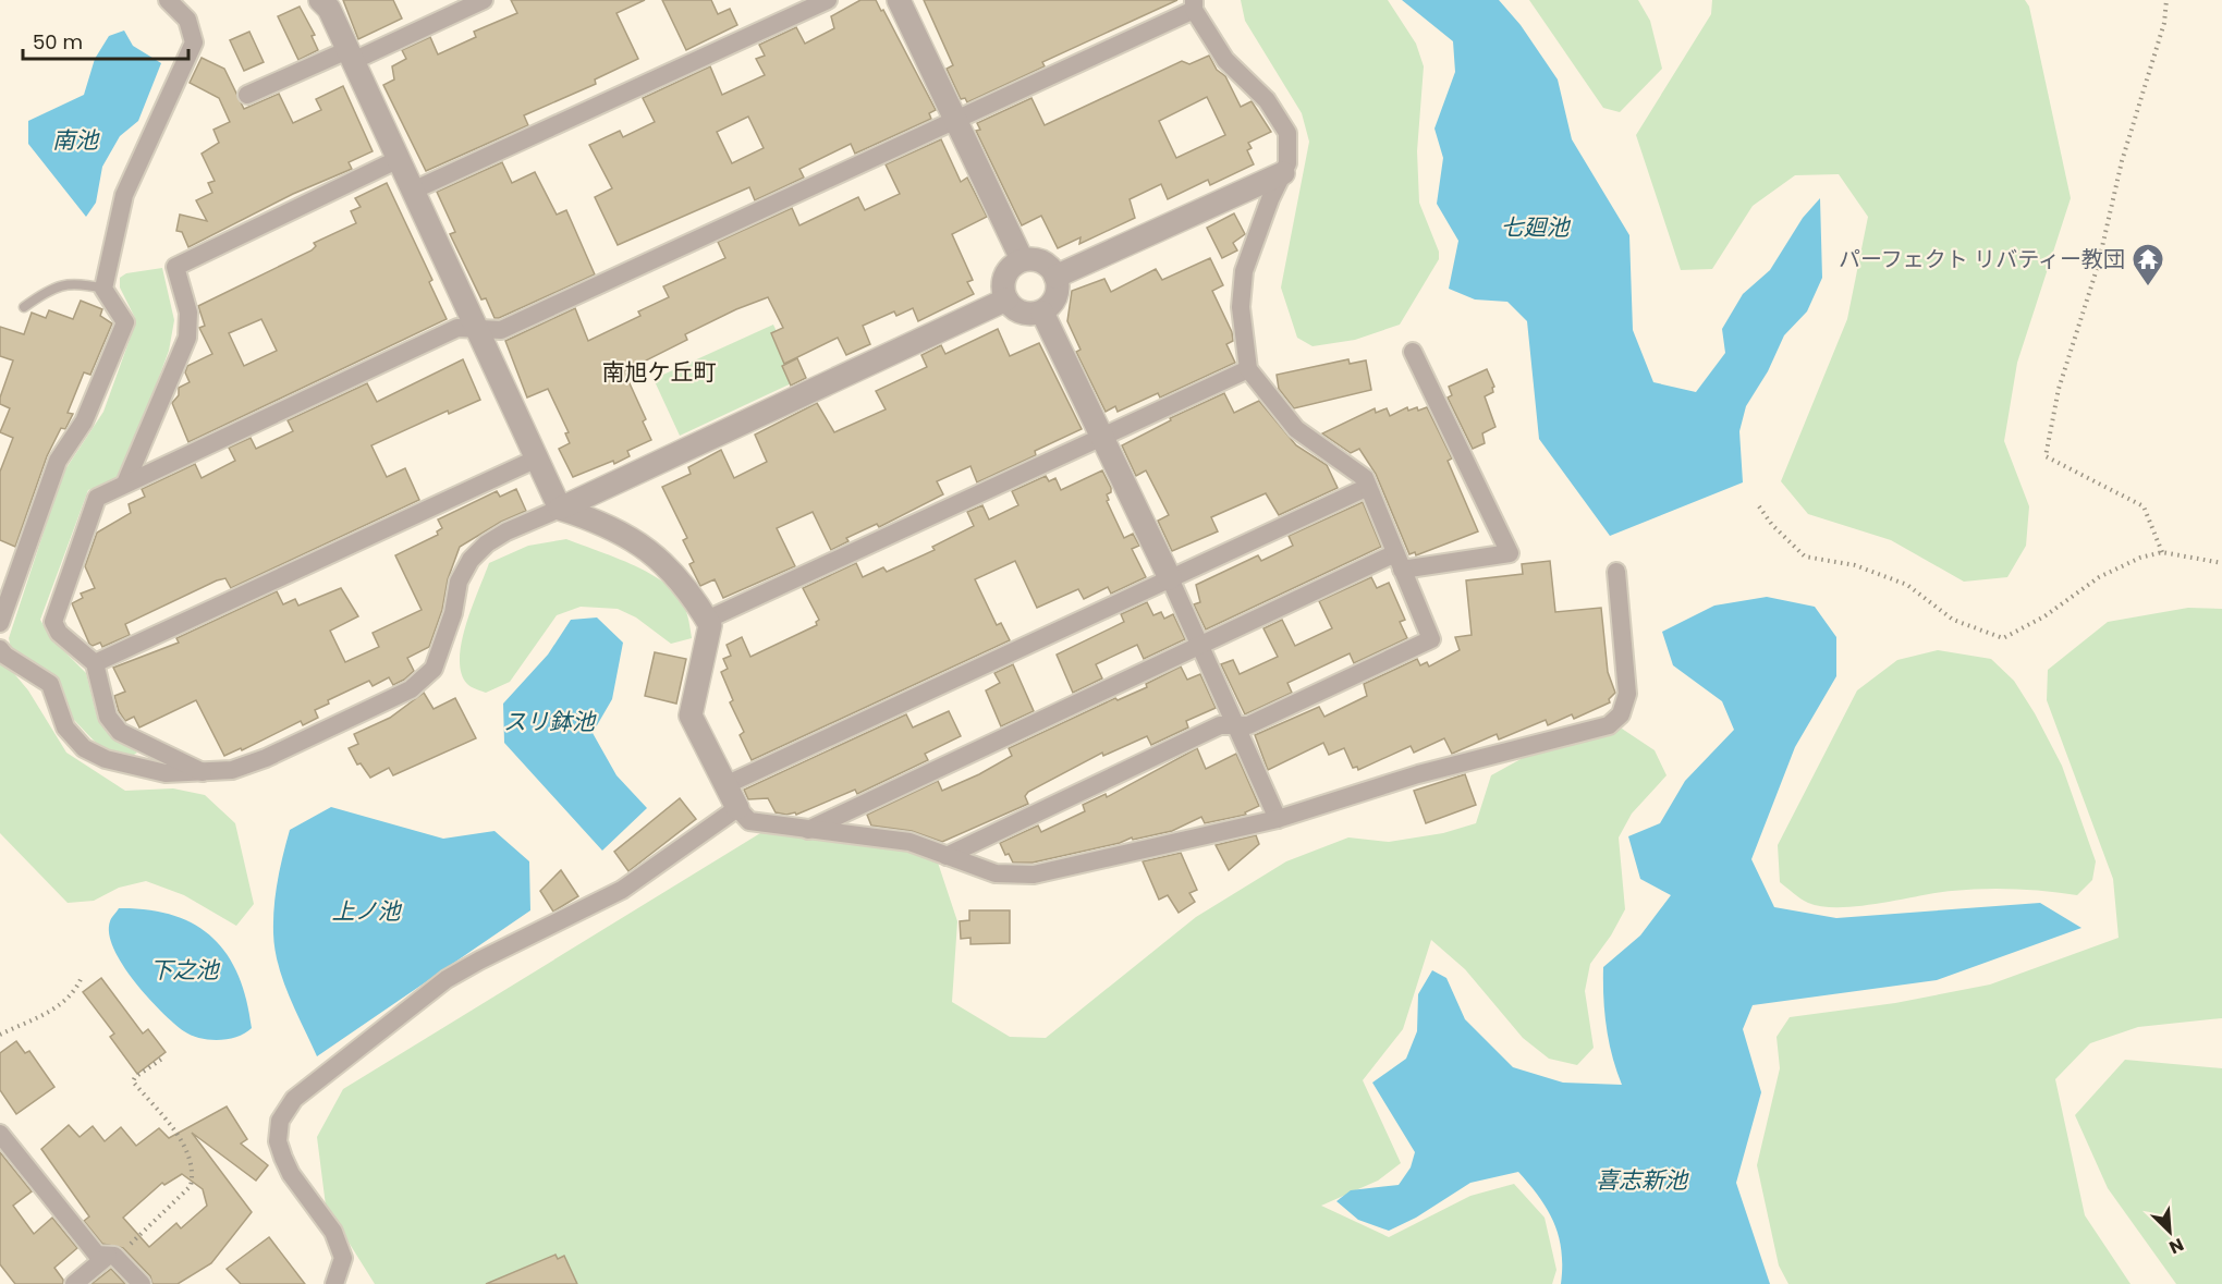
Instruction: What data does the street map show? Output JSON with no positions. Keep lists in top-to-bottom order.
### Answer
{
  "districts": ["南旭ケ丘町"],
  "water": [
    "南池",
    "七廻池",
    "スリ鉢池",
    "上ノ池",
    "下之池",
    "喜志新池"
  ],
  "places": {
    "temple": ["パーフェクト リバティー教団"]
  },
  "scale_bar": "50 m",
  "north": "bottom right"
}
